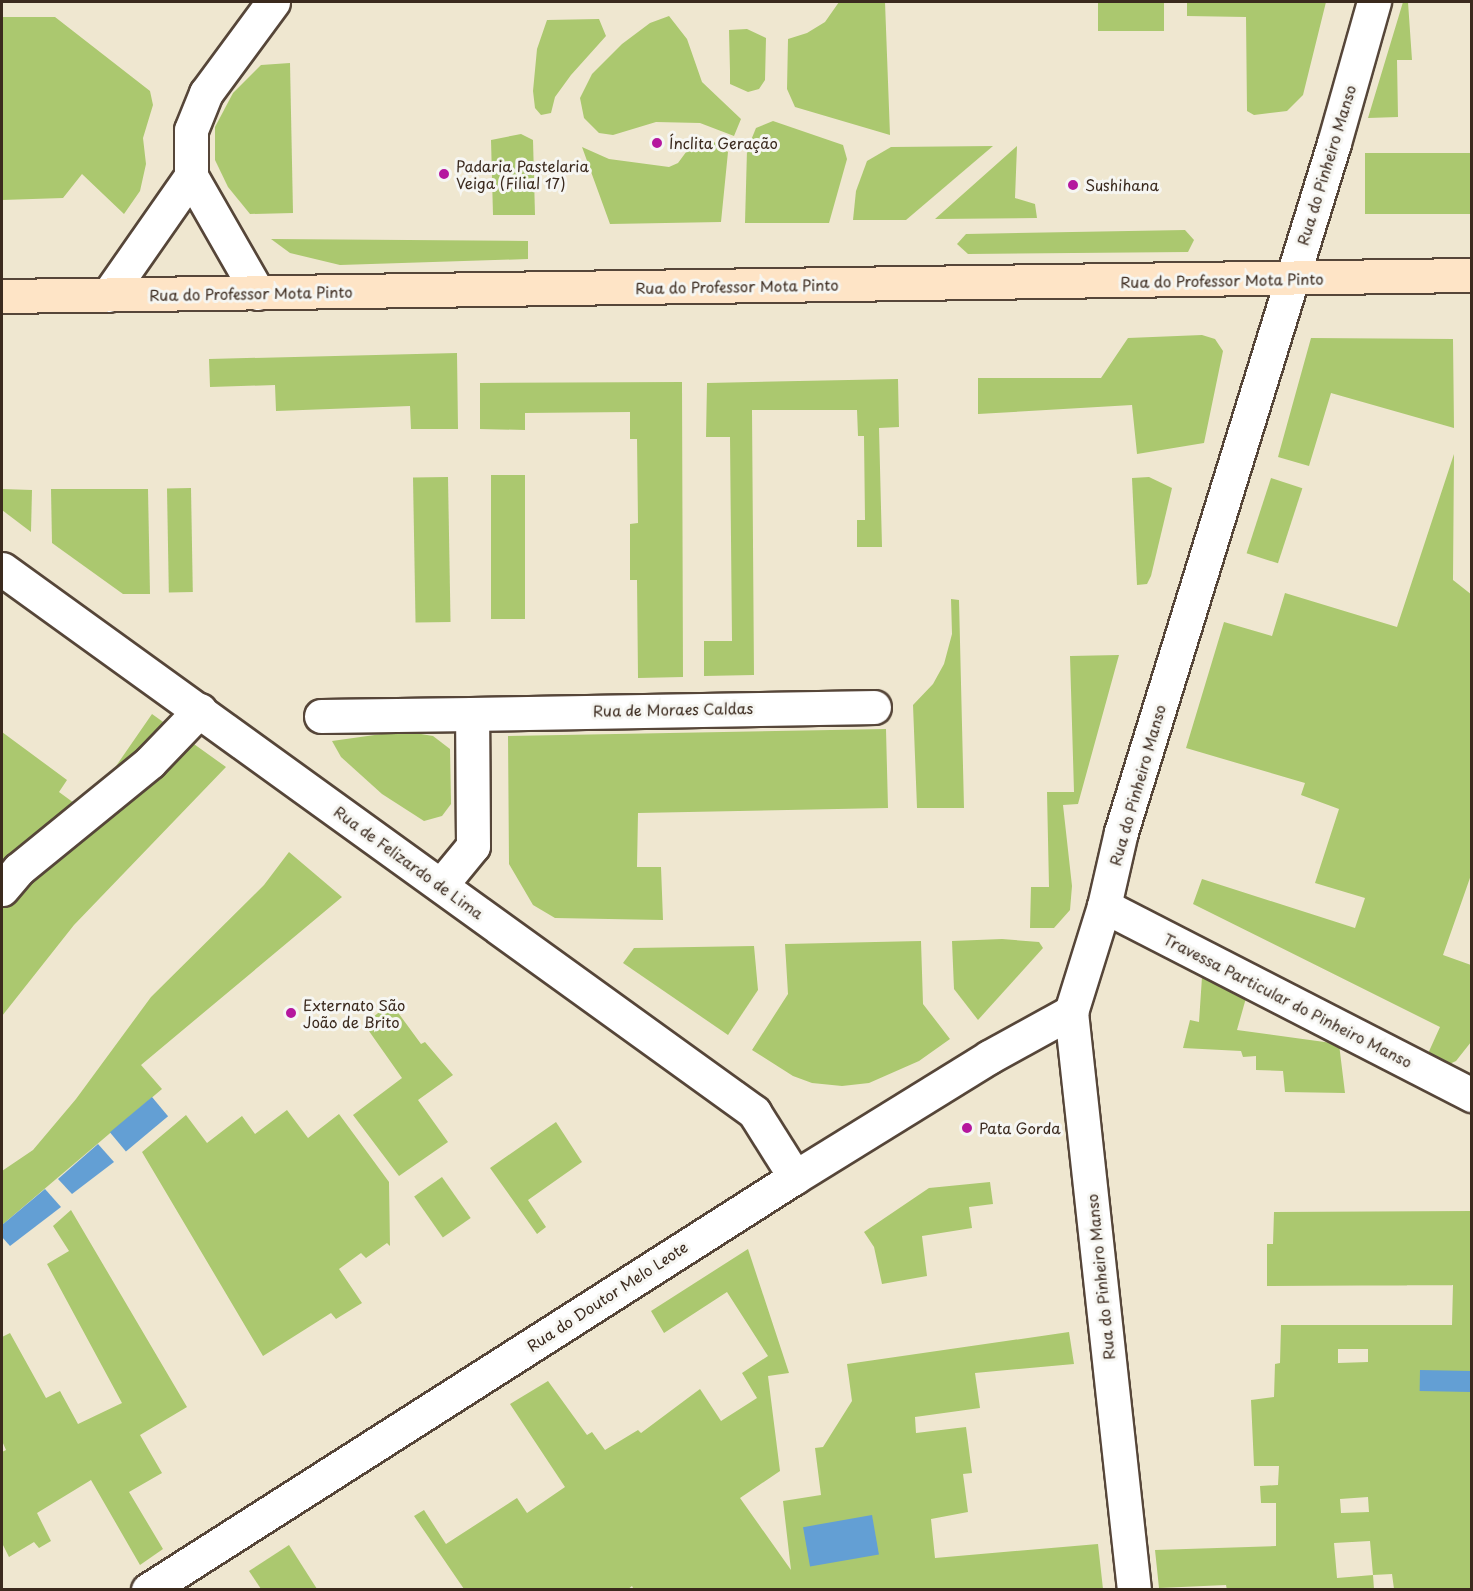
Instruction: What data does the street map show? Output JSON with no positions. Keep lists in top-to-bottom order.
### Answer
{
  "streets": {
    "street": [
      "Rua do Pinheiro Manso",
      "Rua do Professor Mota Pinto",
      "Rua de Moraes Caldas",
      "Rua de Felizardo de Lima",
      "Travessa Particular do Pinheiro Manso",
      "Rua do Doutor Melo Leote"
    ]
  },
  "crossings": [
    ["Rua do Pinheiro Manso", "Rua do Professor Mota Pinto"],
    ["Rua do Pinheiro Manso", "Travessa Particular do Pinheiro Manso"],
    ["Rua do Pinheiro Manso", "Rua do Doutor Melo Leote"],
    ["Rua de Felizardo de Lima", "Rua do Doutor Melo Leote"]
  ],
  "places": [
    "Ínclita Geração",
    "Padaria Pastelaria Veiga (Filial 17)",
    "Sushihana",
    "Externato São João de Brito",
    "Pata Gorda"
  ]
}
